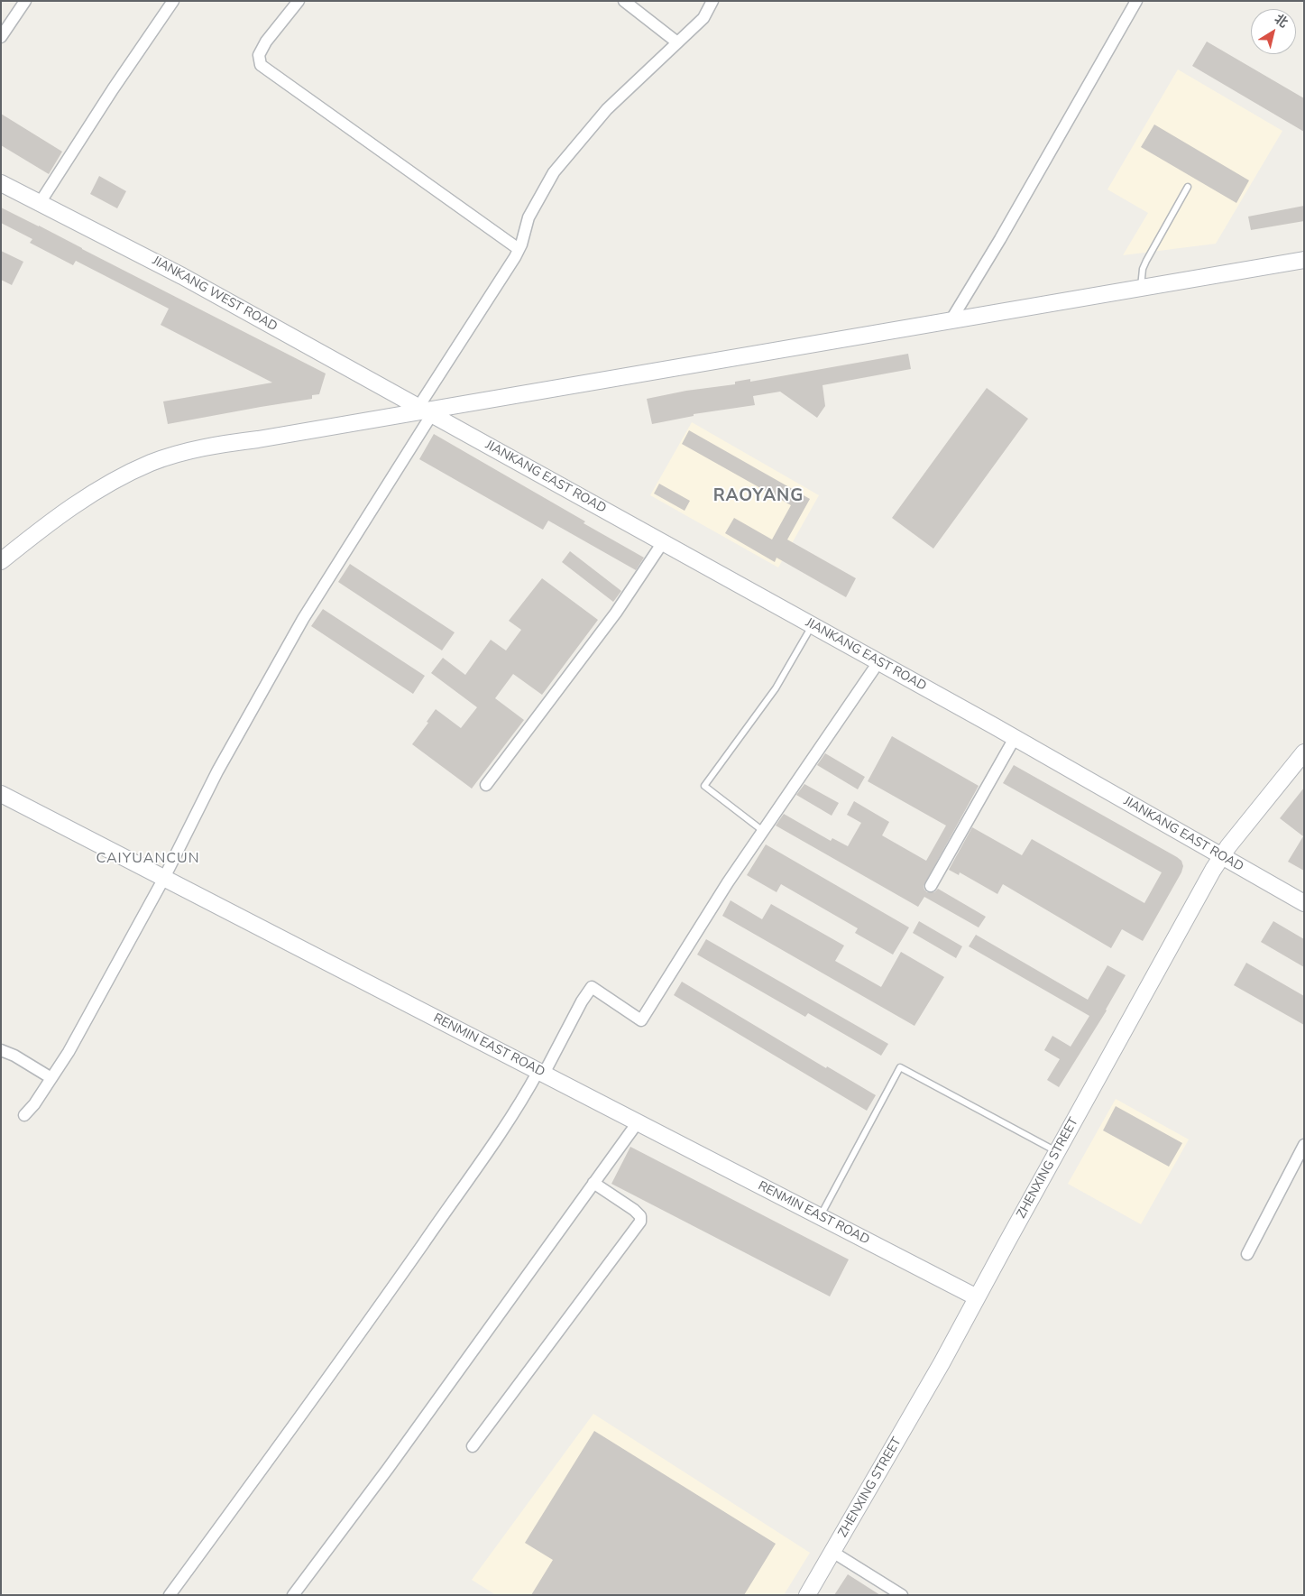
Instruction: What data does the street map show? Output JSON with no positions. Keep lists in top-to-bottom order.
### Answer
{
  "streets": {
    "street": [
      "JIANKANG WEST ROAD",
      "JIANKANG EAST ROAD",
      "RENMIN EAST ROAD",
      "ZHENXING STREET"
    ]
  },
  "crossings": [
    ["JIANKANG WEST ROAD", "JIANKANG EAST ROAD"],
    ["JIANKANG EAST ROAD", "ZHENXING STREET"],
    ["RENMIN EAST ROAD", "ZHENXING STREET"]
  ],
  "districts": ["RAOYANG", "CAIYUANCUN"],
  "north": "top right"
}
